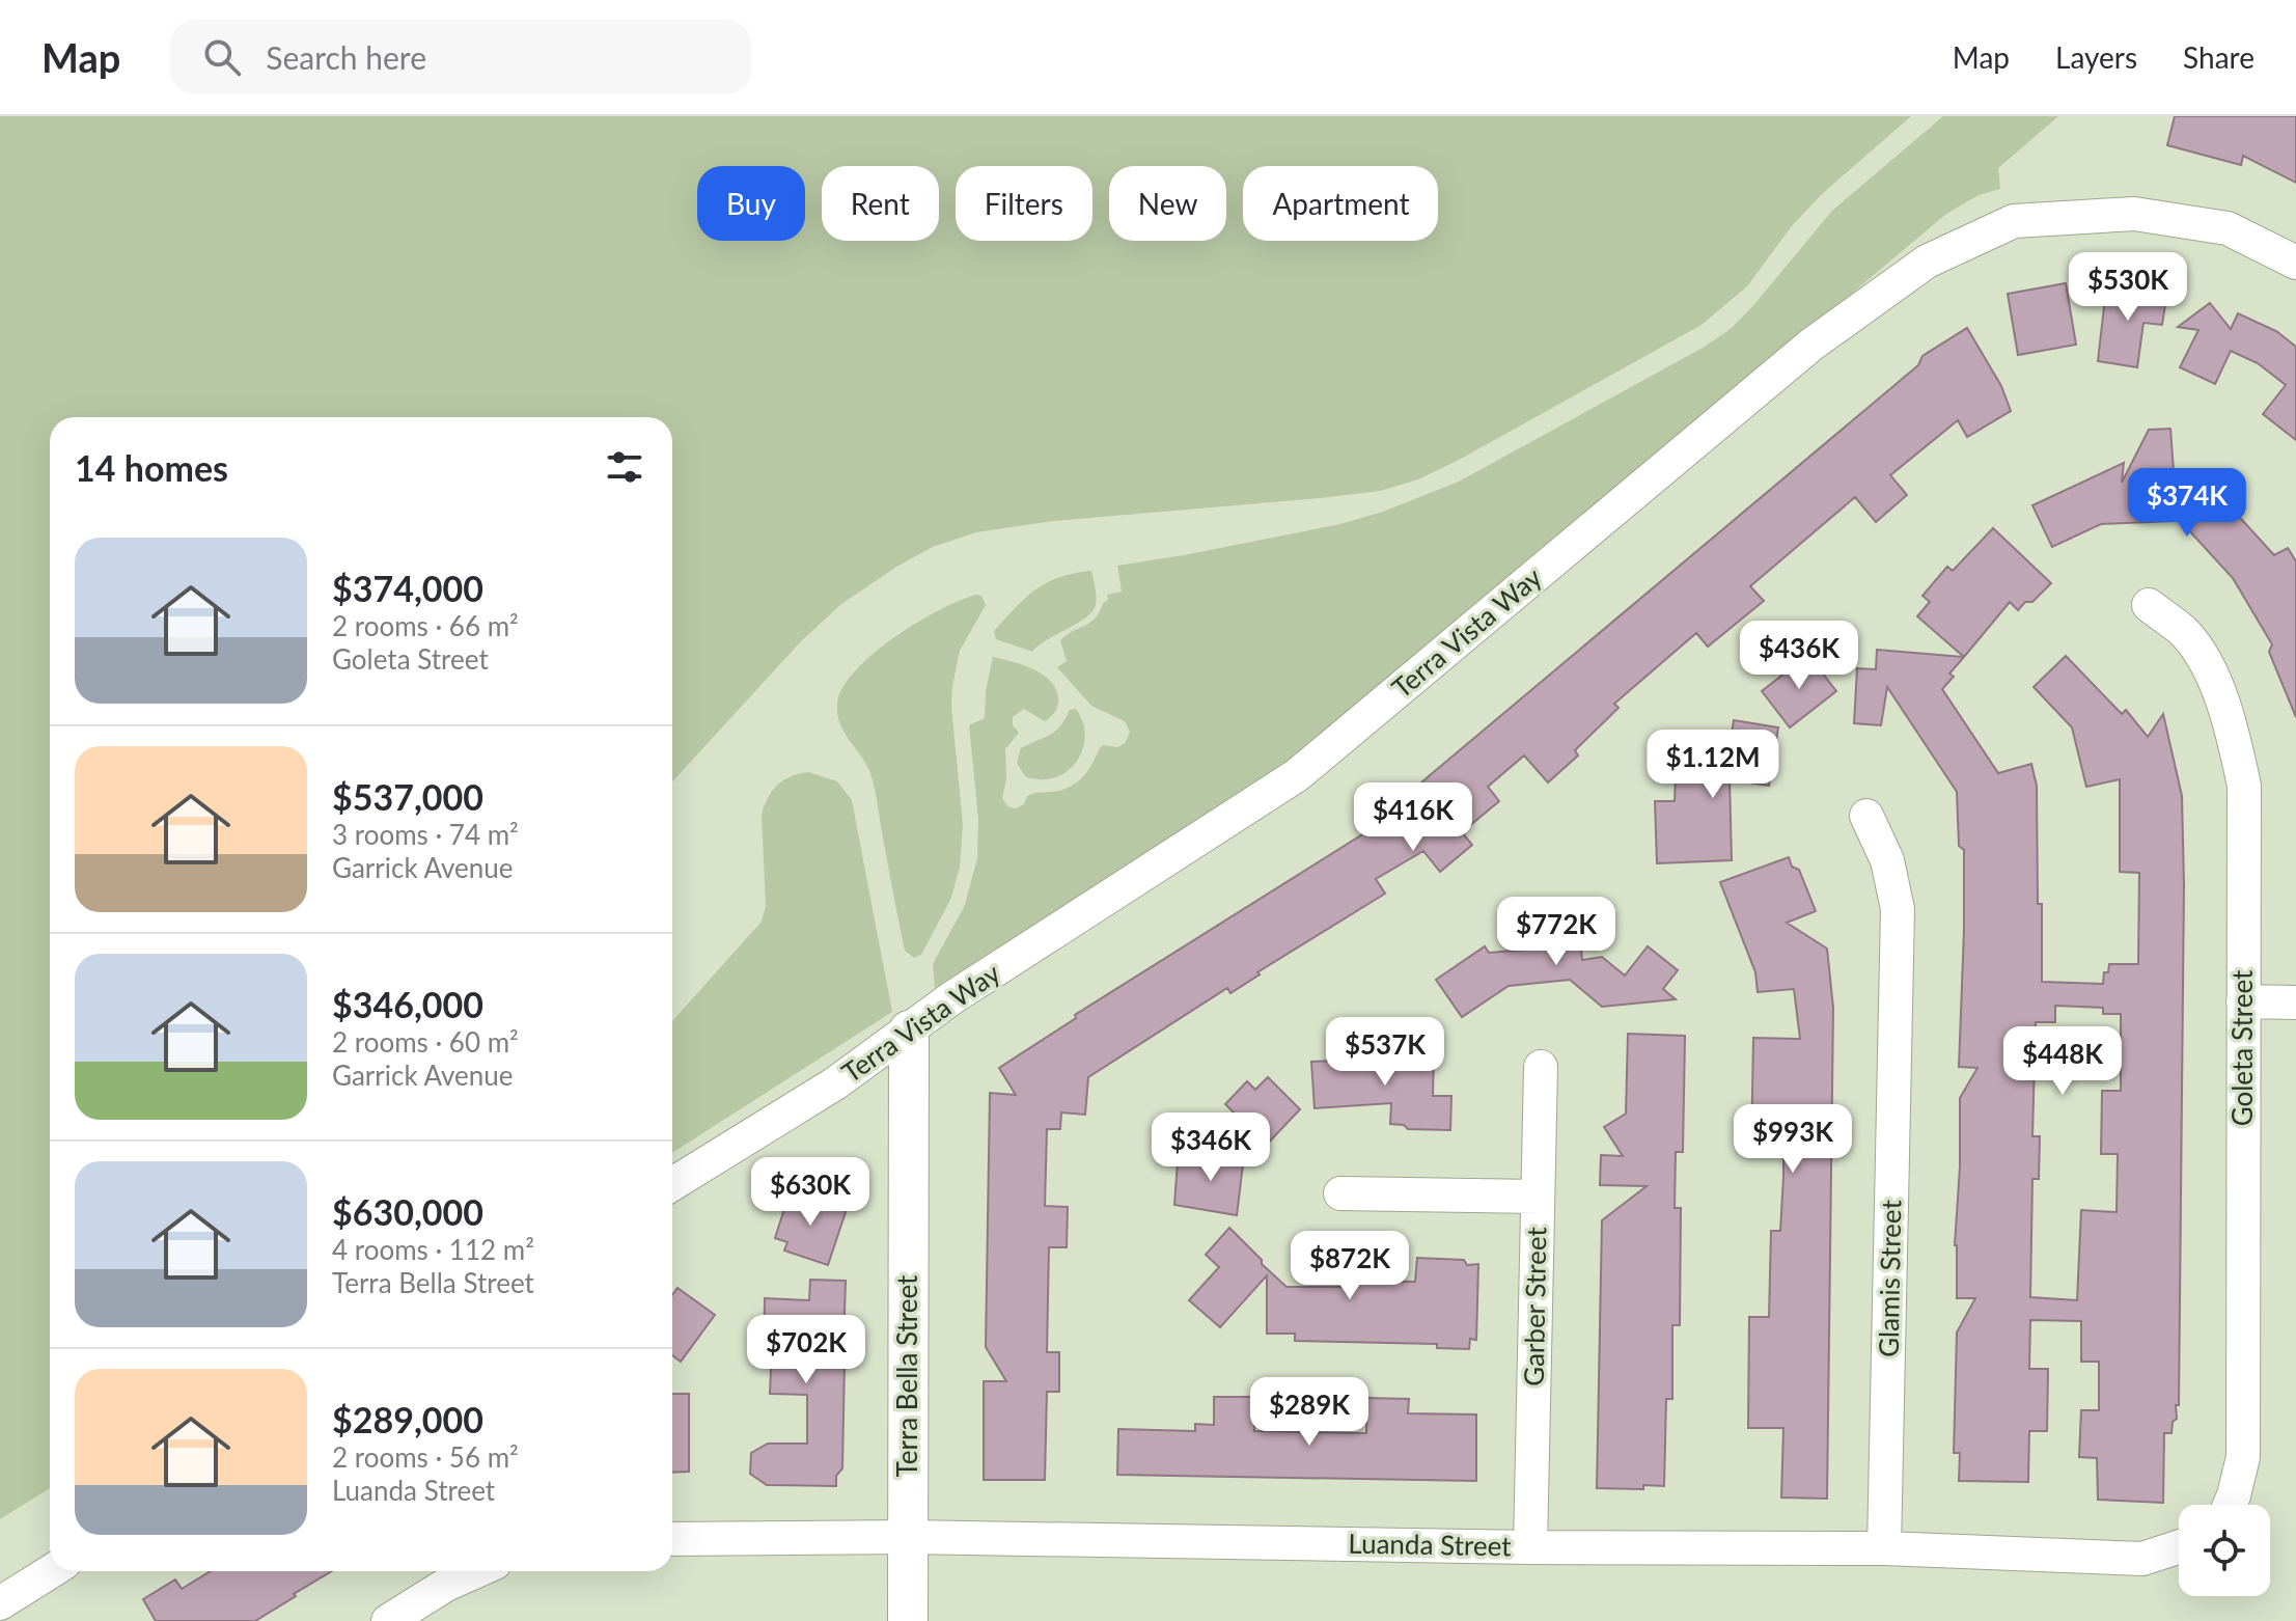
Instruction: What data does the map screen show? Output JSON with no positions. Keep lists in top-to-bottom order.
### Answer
{
  "streets": {
    "street": [
      "Terra Vista Way",
      "Goleta Street",
      "Glamis Street",
      "Garber Street",
      "Terra Bella Street",
      "Luanda Street"
    ]
  },
  "crossings": [
    ["Terra Vista Way", "Terra Bella Street"],
    ["Glamis Street", "Luanda Street"],
    ["Garber Street", "Luanda Street"],
    ["Terra Bella Street", "Luanda Street"]
  ],
  "page": {
    "header": "Map",
    "search": "Search here",
    "nav": ["Map", "Layers", "Share"],
    "chip": [
      "Buy",
      "Rent",
      "Filters",
      "New",
      "Apartment"
    ],
    "price": [
      "$530K",
      "$374K",
      "$436K",
      "$1.12M",
      "$416K",
      "$772K",
      "$537K",
      "$448K",
      "$993K",
      "$346K",
      "$630K",
      "$872K",
      "$702K",
      "$289K"
    ],
    "heading": "14 homes",
    "list": [
      {
        "name": "$374,000",
        "note": "2 rooms · 66 m² · Goleta Street"
      },
      {
        "name": "$537,000",
        "note": "3 rooms · 74 m² · Garrick Avenue"
      },
      {
        "name": "$346,000",
        "note": "2 rooms · 60 m² · Garrick Avenue"
      },
      {
        "name": "$630,000",
        "note": "4 rooms · 112 m² · Terra Bella Street"
      },
      {
        "name": "$289,000",
        "note": "2 rooms · 56 m² · Luanda Street"
      }
    ]
  }
}
